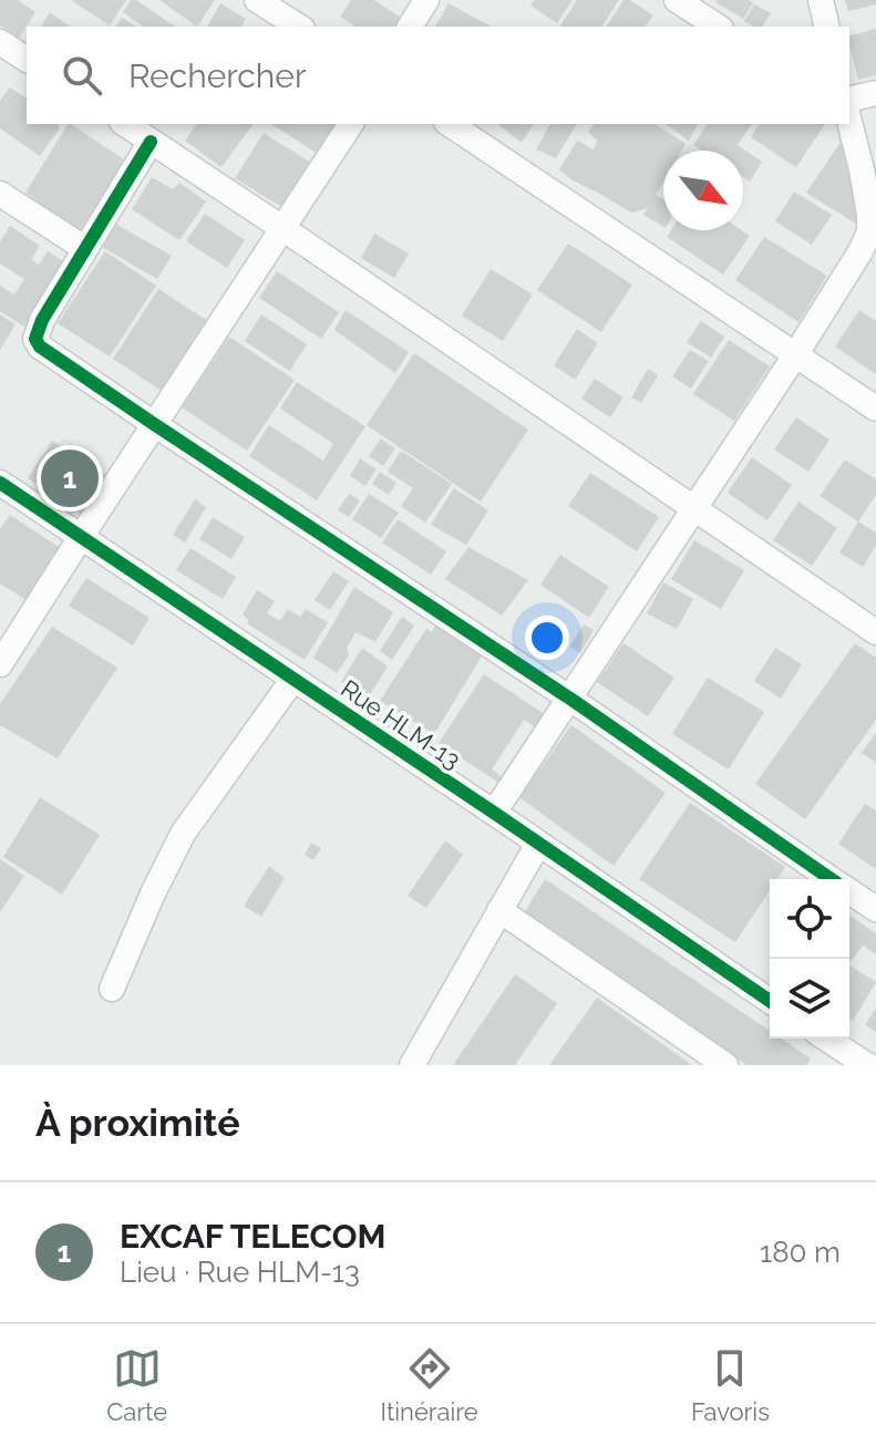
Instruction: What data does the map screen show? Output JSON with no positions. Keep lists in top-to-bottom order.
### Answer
{
  "streets": {
    "street": ["Rue HLM-13"]
  },
  "north": "bottom right",
  "page": {
    "search": "Rechercher",
    "pins": "1",
    "heading": "À proximité",
    "list": [
      {
        "mark": "1",
        "name": "EXCAF TELECOM",
        "note": "Lieu · Rue HLM-13",
        "value": "180 m"
      }
    ],
    "nav": ["Carte", "Itinéraire", "Favoris"]
  }
}
